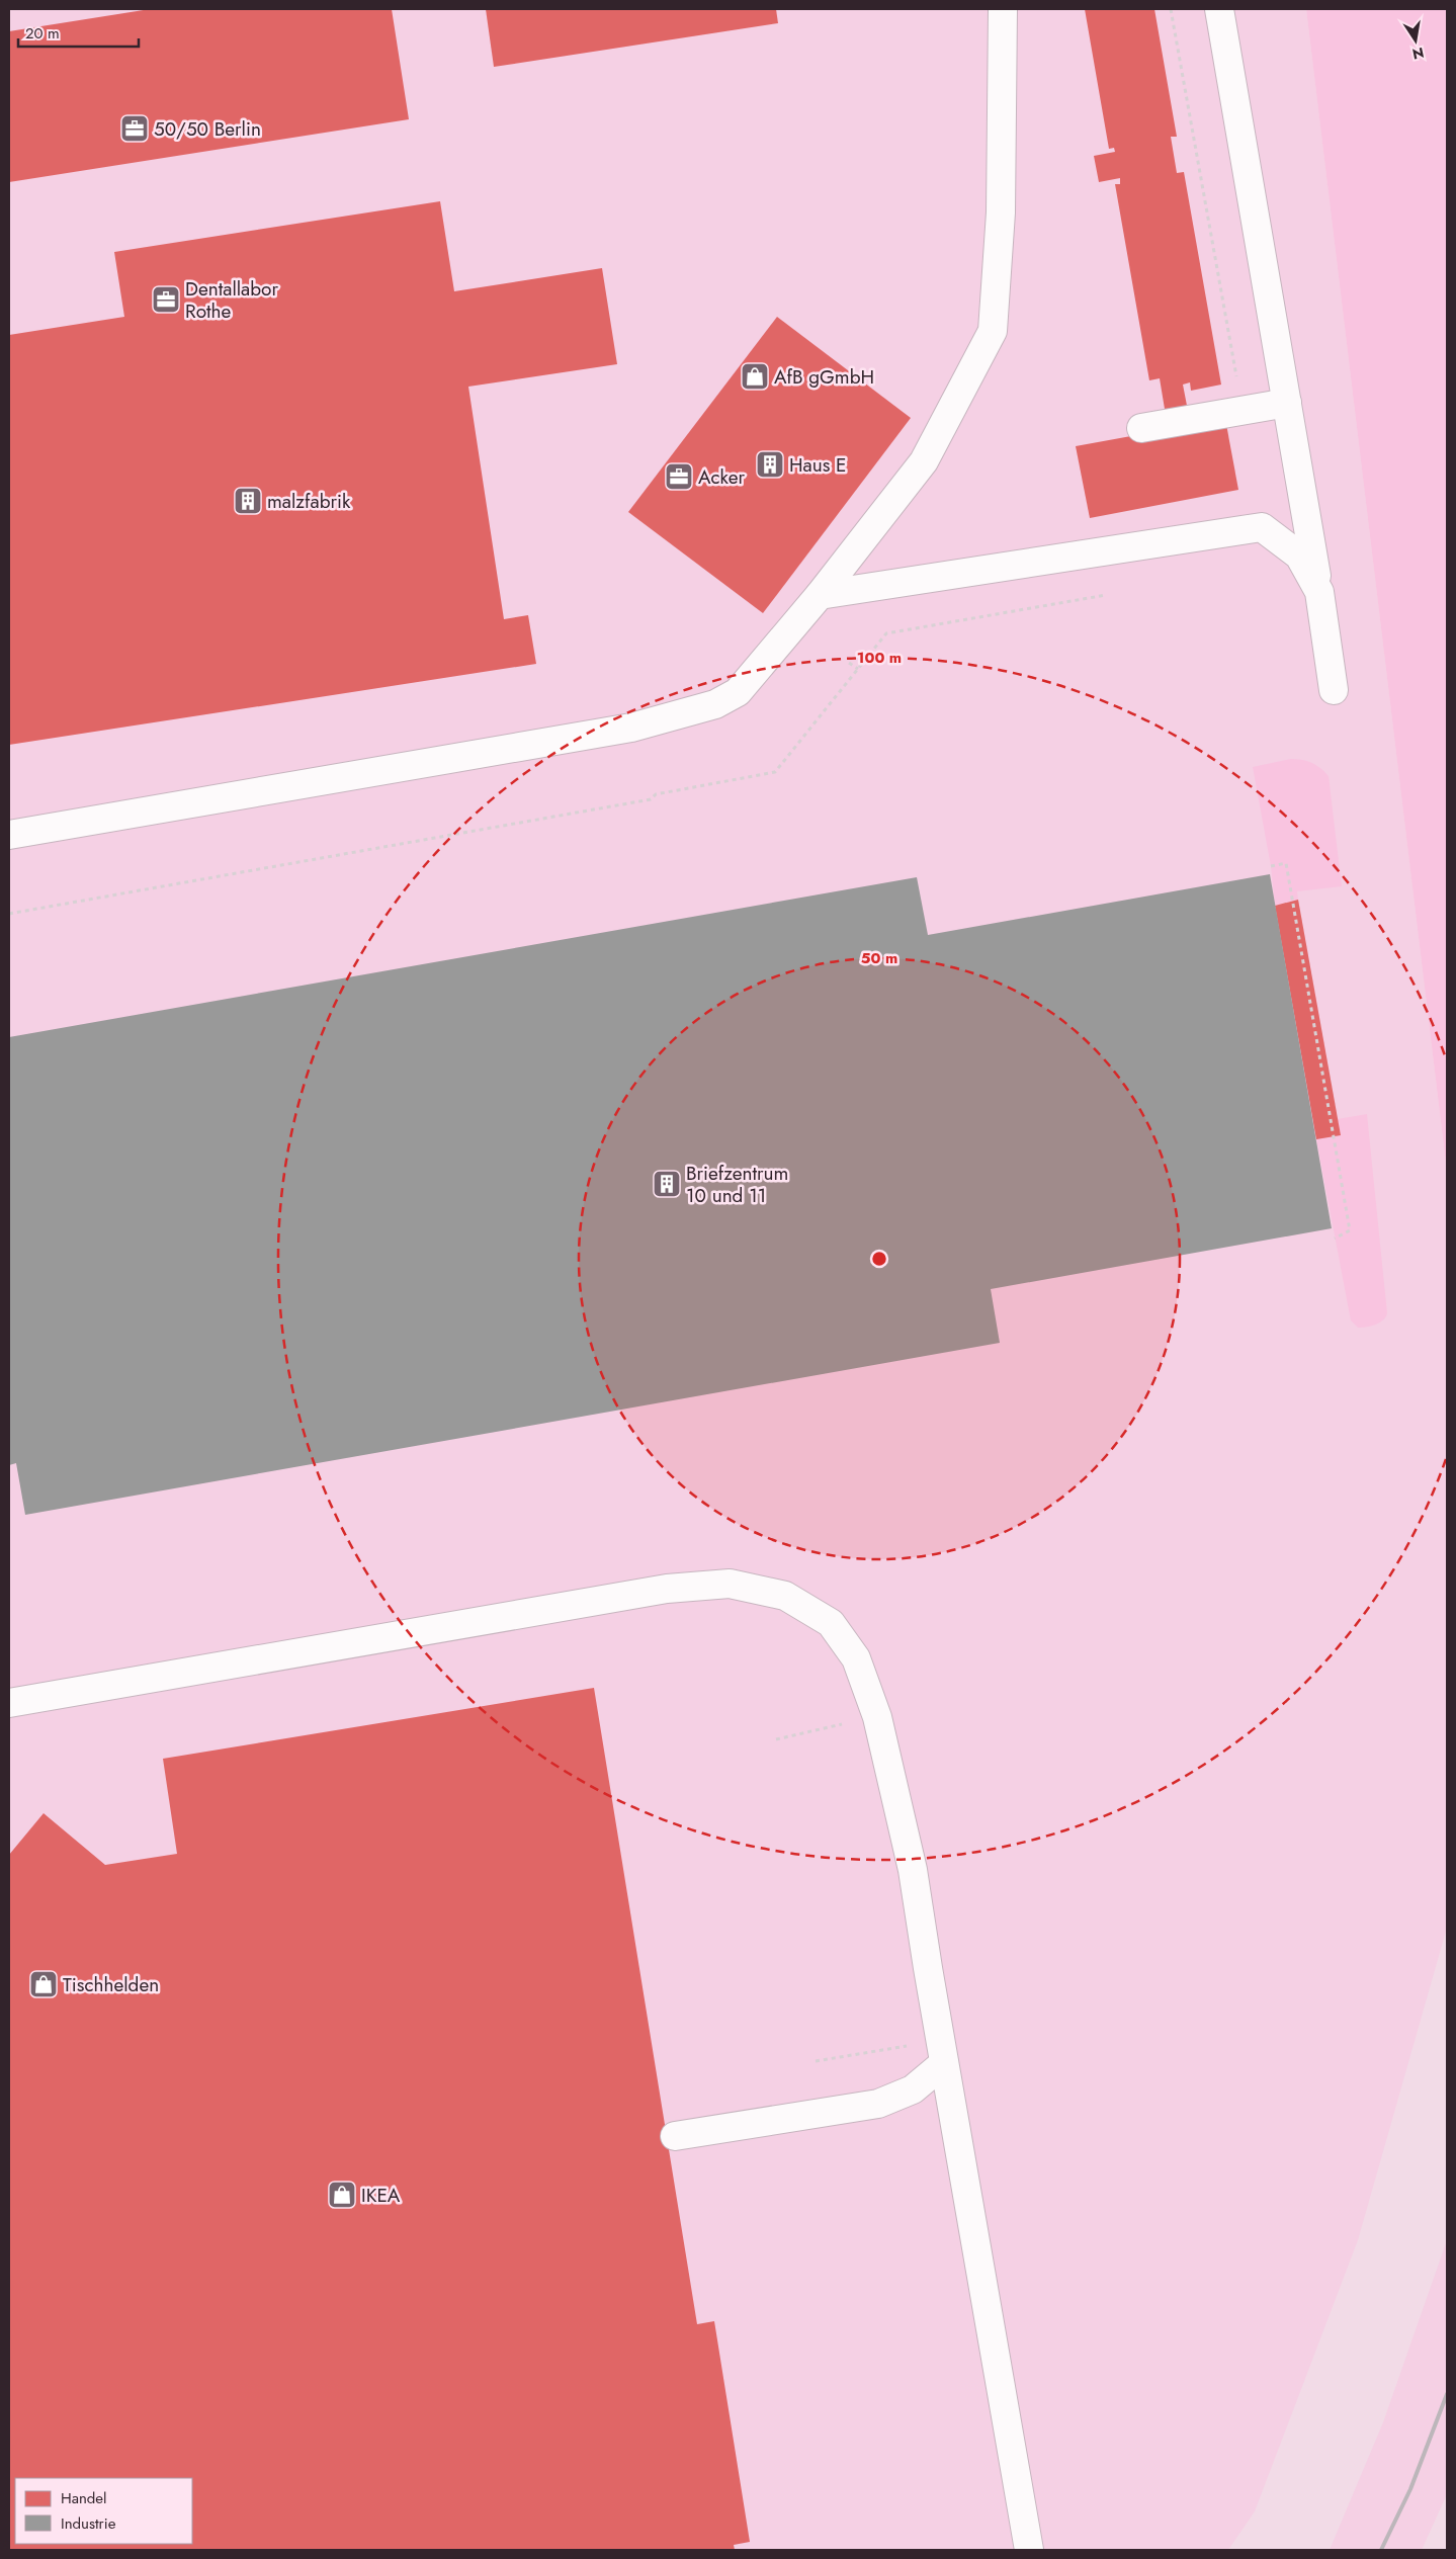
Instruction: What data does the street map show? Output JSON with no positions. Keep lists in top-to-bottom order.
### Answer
{
  "places": {
    "office": ["50/50 Berlin", "Dentallabor Rothe", "Acker"],
    "shop": ["AfB gGmbH", "Tischhelden", "IKEA"],
    "building": ["Haus E", "malzfabrik", "Briefzentrum 10 und 11"]
  },
  "legend": ["Handel", "Industrie"],
  "scale_bar": "20 m",
  "north": "bottom",
  "rings": ["100 m", "50 m"]
}
